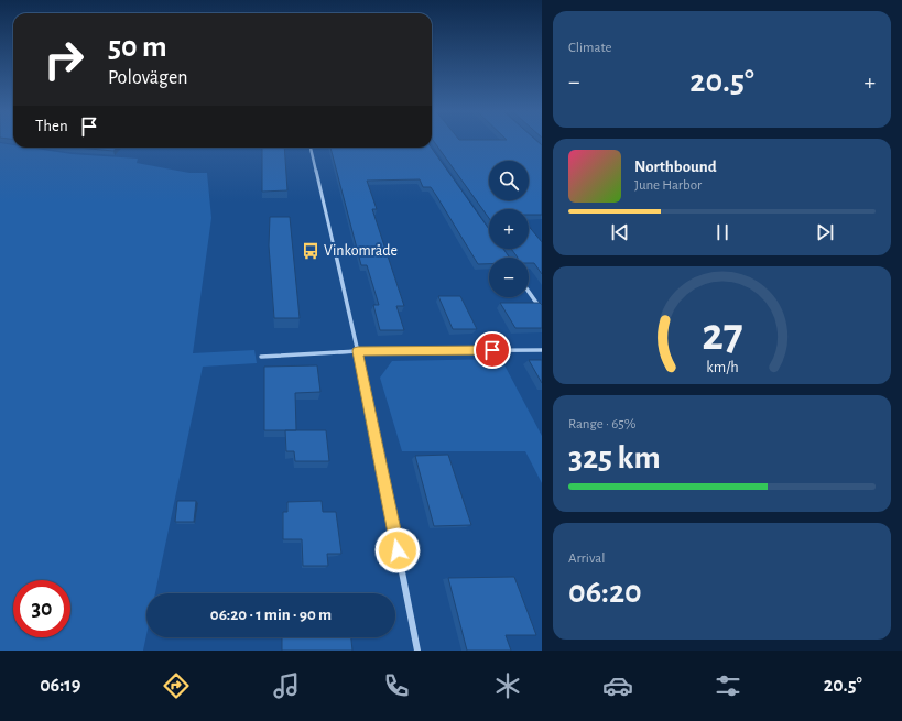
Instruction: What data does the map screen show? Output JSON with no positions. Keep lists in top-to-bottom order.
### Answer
{
  "places": {
    "bus stop": ["Vinkområde"]
  },
  "page": {
    "tile": [
      "Climate",
      ["Range · 65%", "325 km"],
      ["Arrival", "06:20"]
    ],
    "turn": ["50 m", "Polovägen"],
    "heat": ["−", "20.5°", "+"],
    "then": "Then",
    "song": ["Northbound", "June Harbor"],
    "map_buttons": ["+", "−"],
    "limit": "30",
    "trip": "06:20 · 1 min · 90 m",
    "tabs": ["06:19", "20.5°"],
    "gauge": ["27", "km/h"]
  }
}
